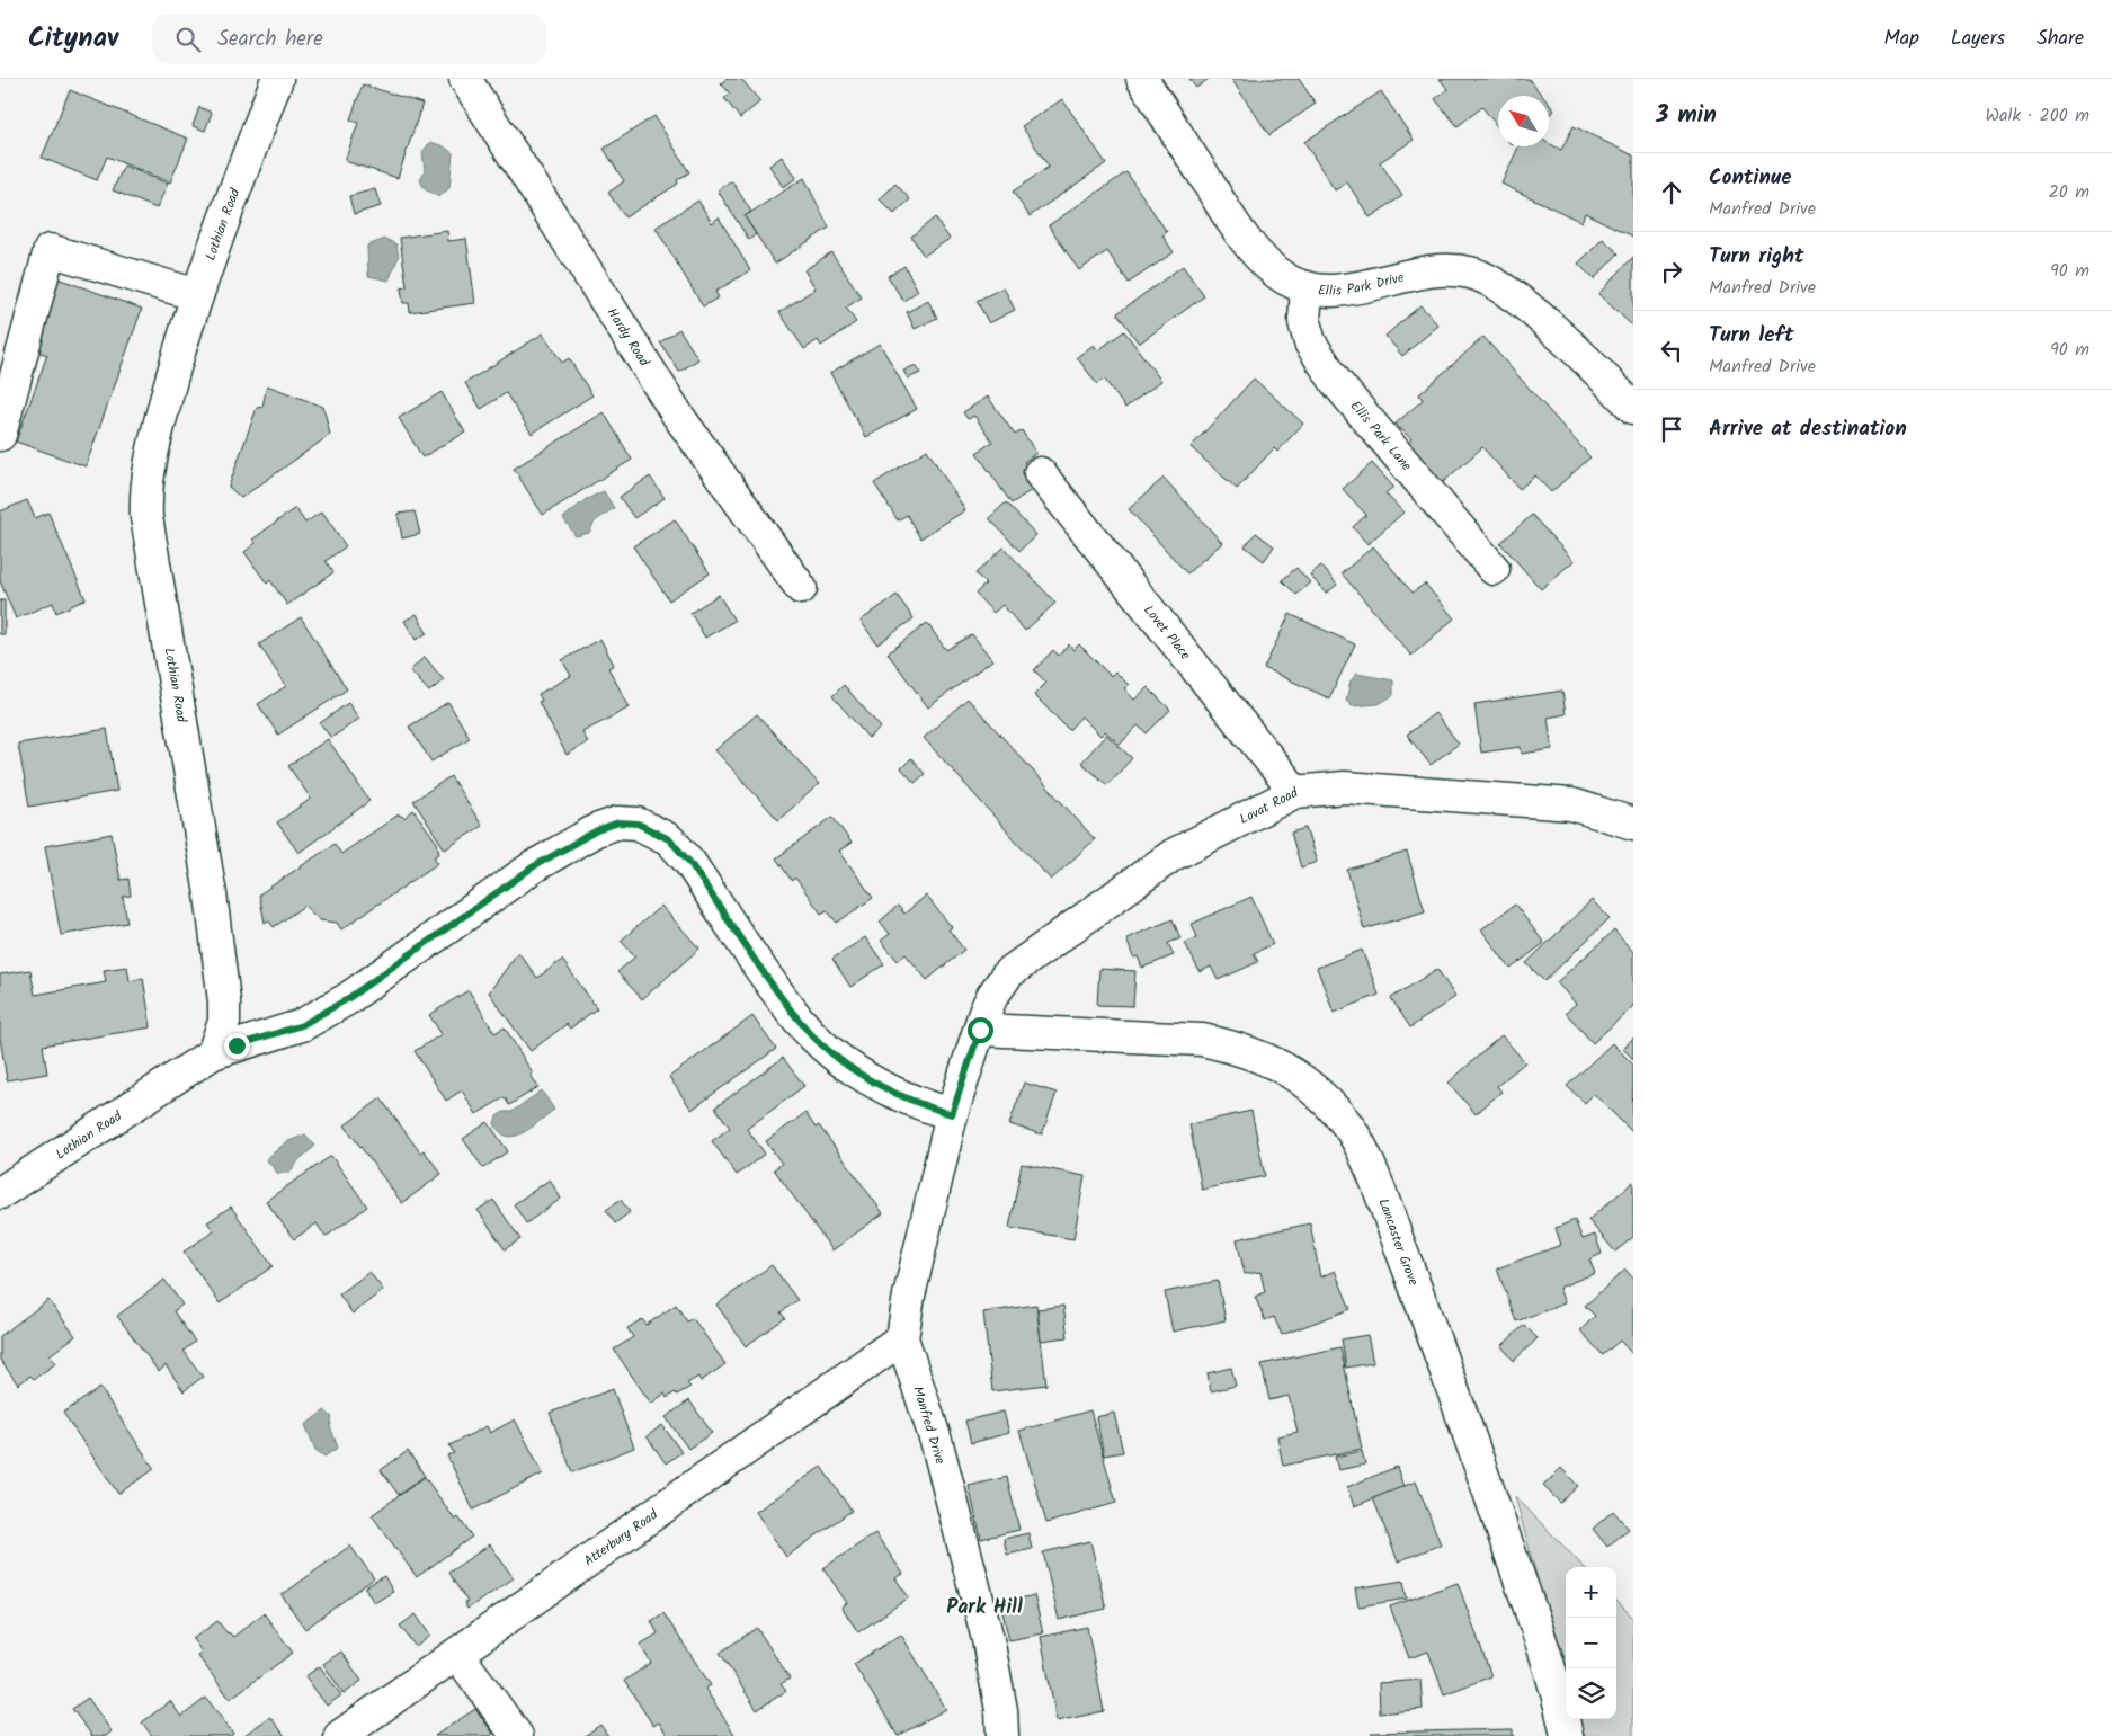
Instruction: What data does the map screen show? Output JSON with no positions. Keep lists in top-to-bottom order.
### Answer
{
  "streets": {
    "street": [
      "Lothian Road",
      "Ellis Park Drive",
      "Hardy Road",
      "Ellis Park Lane",
      "Lovet Place",
      "Lovat Road",
      "Lancaster Grove",
      "Manfred Drive",
      "Atterbury Road"
    ]
  },
  "crossings": [
    ["Ellis Park Drive", "Ellis Park Lane"],
    ["Lovet Place", "Lovat Road"],
    ["Lovat Road", "Lancaster Grove"],
    ["Lovat Road", "Manfred Drive"],
    ["Lancaster Grove", "Manfred Drive"],
    ["Manfred Drive", "Atterbury Road"]
  ],
  "districts": ["Park Hill"],
  "north": "top left",
  "page": {
    "header": "Citynav",
    "search": "Search here",
    "nav": ["Map", "Layers", "Share"],
    "heading": ["3 min", "Walk · 200 m"],
    "list": [
      ["Continue", "Manfred Drive", "20 m"],
      ["Turn right", "Manfred Drive", "90 m"],
      ["Turn left", "Manfred Drive", "90 m"],
      "Arrive at destination"
    ],
    "map_buttons": ["+", "−"]
  }
}
